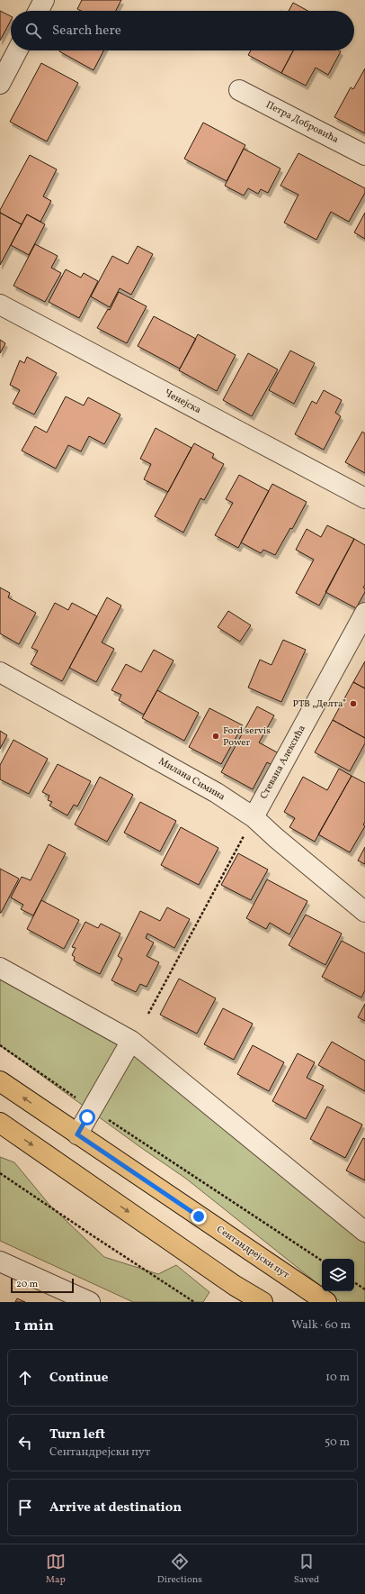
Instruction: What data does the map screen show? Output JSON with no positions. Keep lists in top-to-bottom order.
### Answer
{
  "streets": {
    "main road": ["Сентандрејски пут"],
    "street": [
      "Петра Добровића",
      "Ченејска",
      "Стевана Алексића",
      "Милана Симина"
    ]
  },
  "crossings": [
    ["Стевана Алексића", "Милана Симина"]
  ],
  "places": ["РТВ „Делта”", "Ford servis Power"],
  "scale_bar": "20 m",
  "page": {
    "search": "Search here",
    "scale": "20 m",
    "heading": ["1 min", "Walk · 60 m"],
    "list": [
      ["Continue", "10 m"],
      ["Turn left", "Сентандрејски пут", "50 m"],
      "Arrive at destination"
    ],
    "nav": ["Map", "Directions", "Saved"]
  }
}
